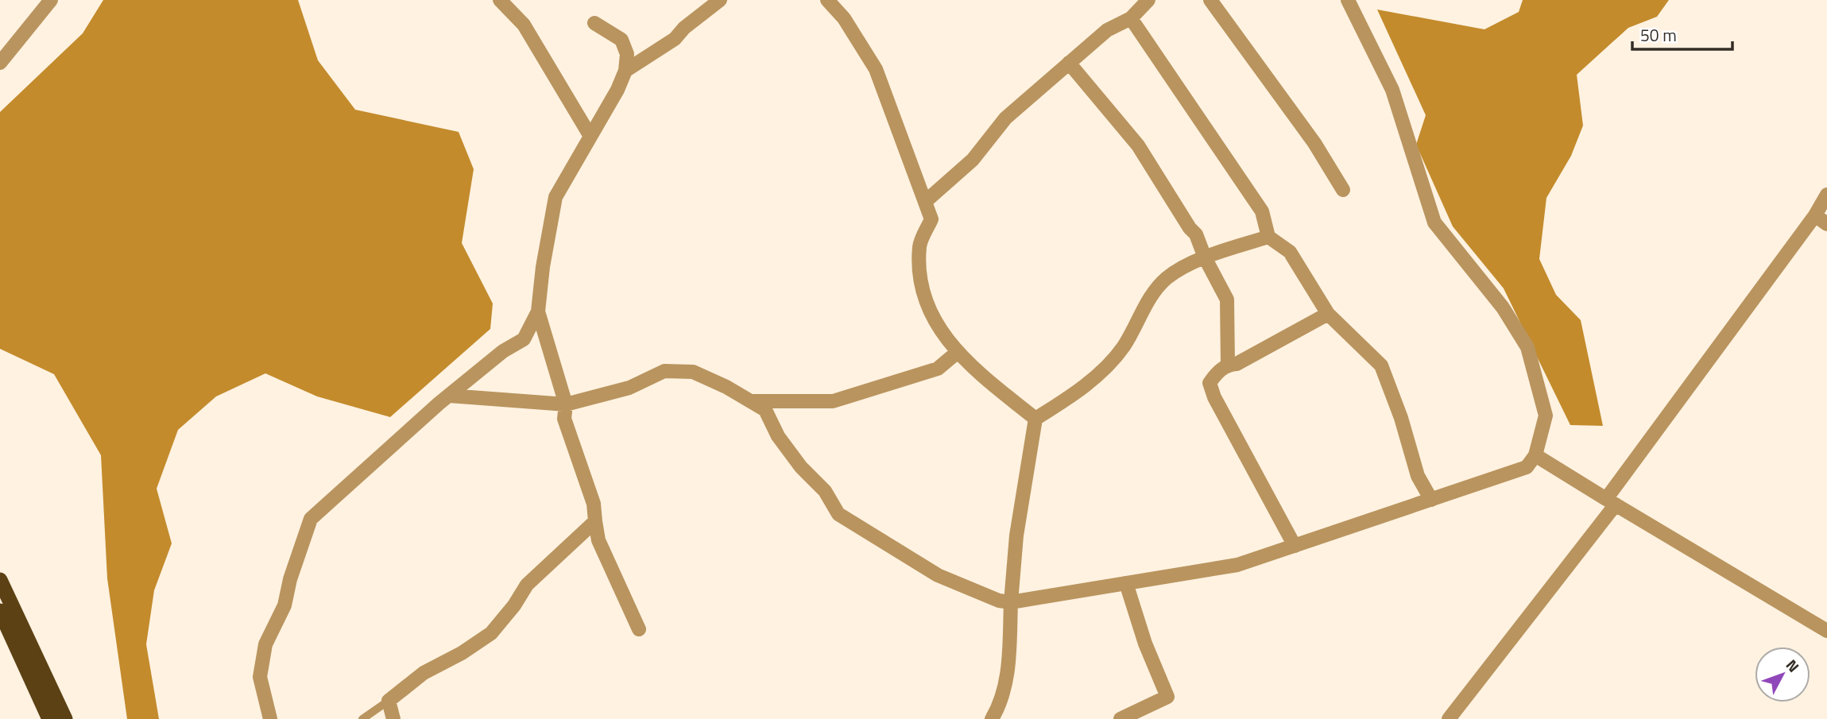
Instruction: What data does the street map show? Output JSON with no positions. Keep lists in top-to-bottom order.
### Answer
{
  "scale_bar": "50 m",
  "north": "top right"
}
